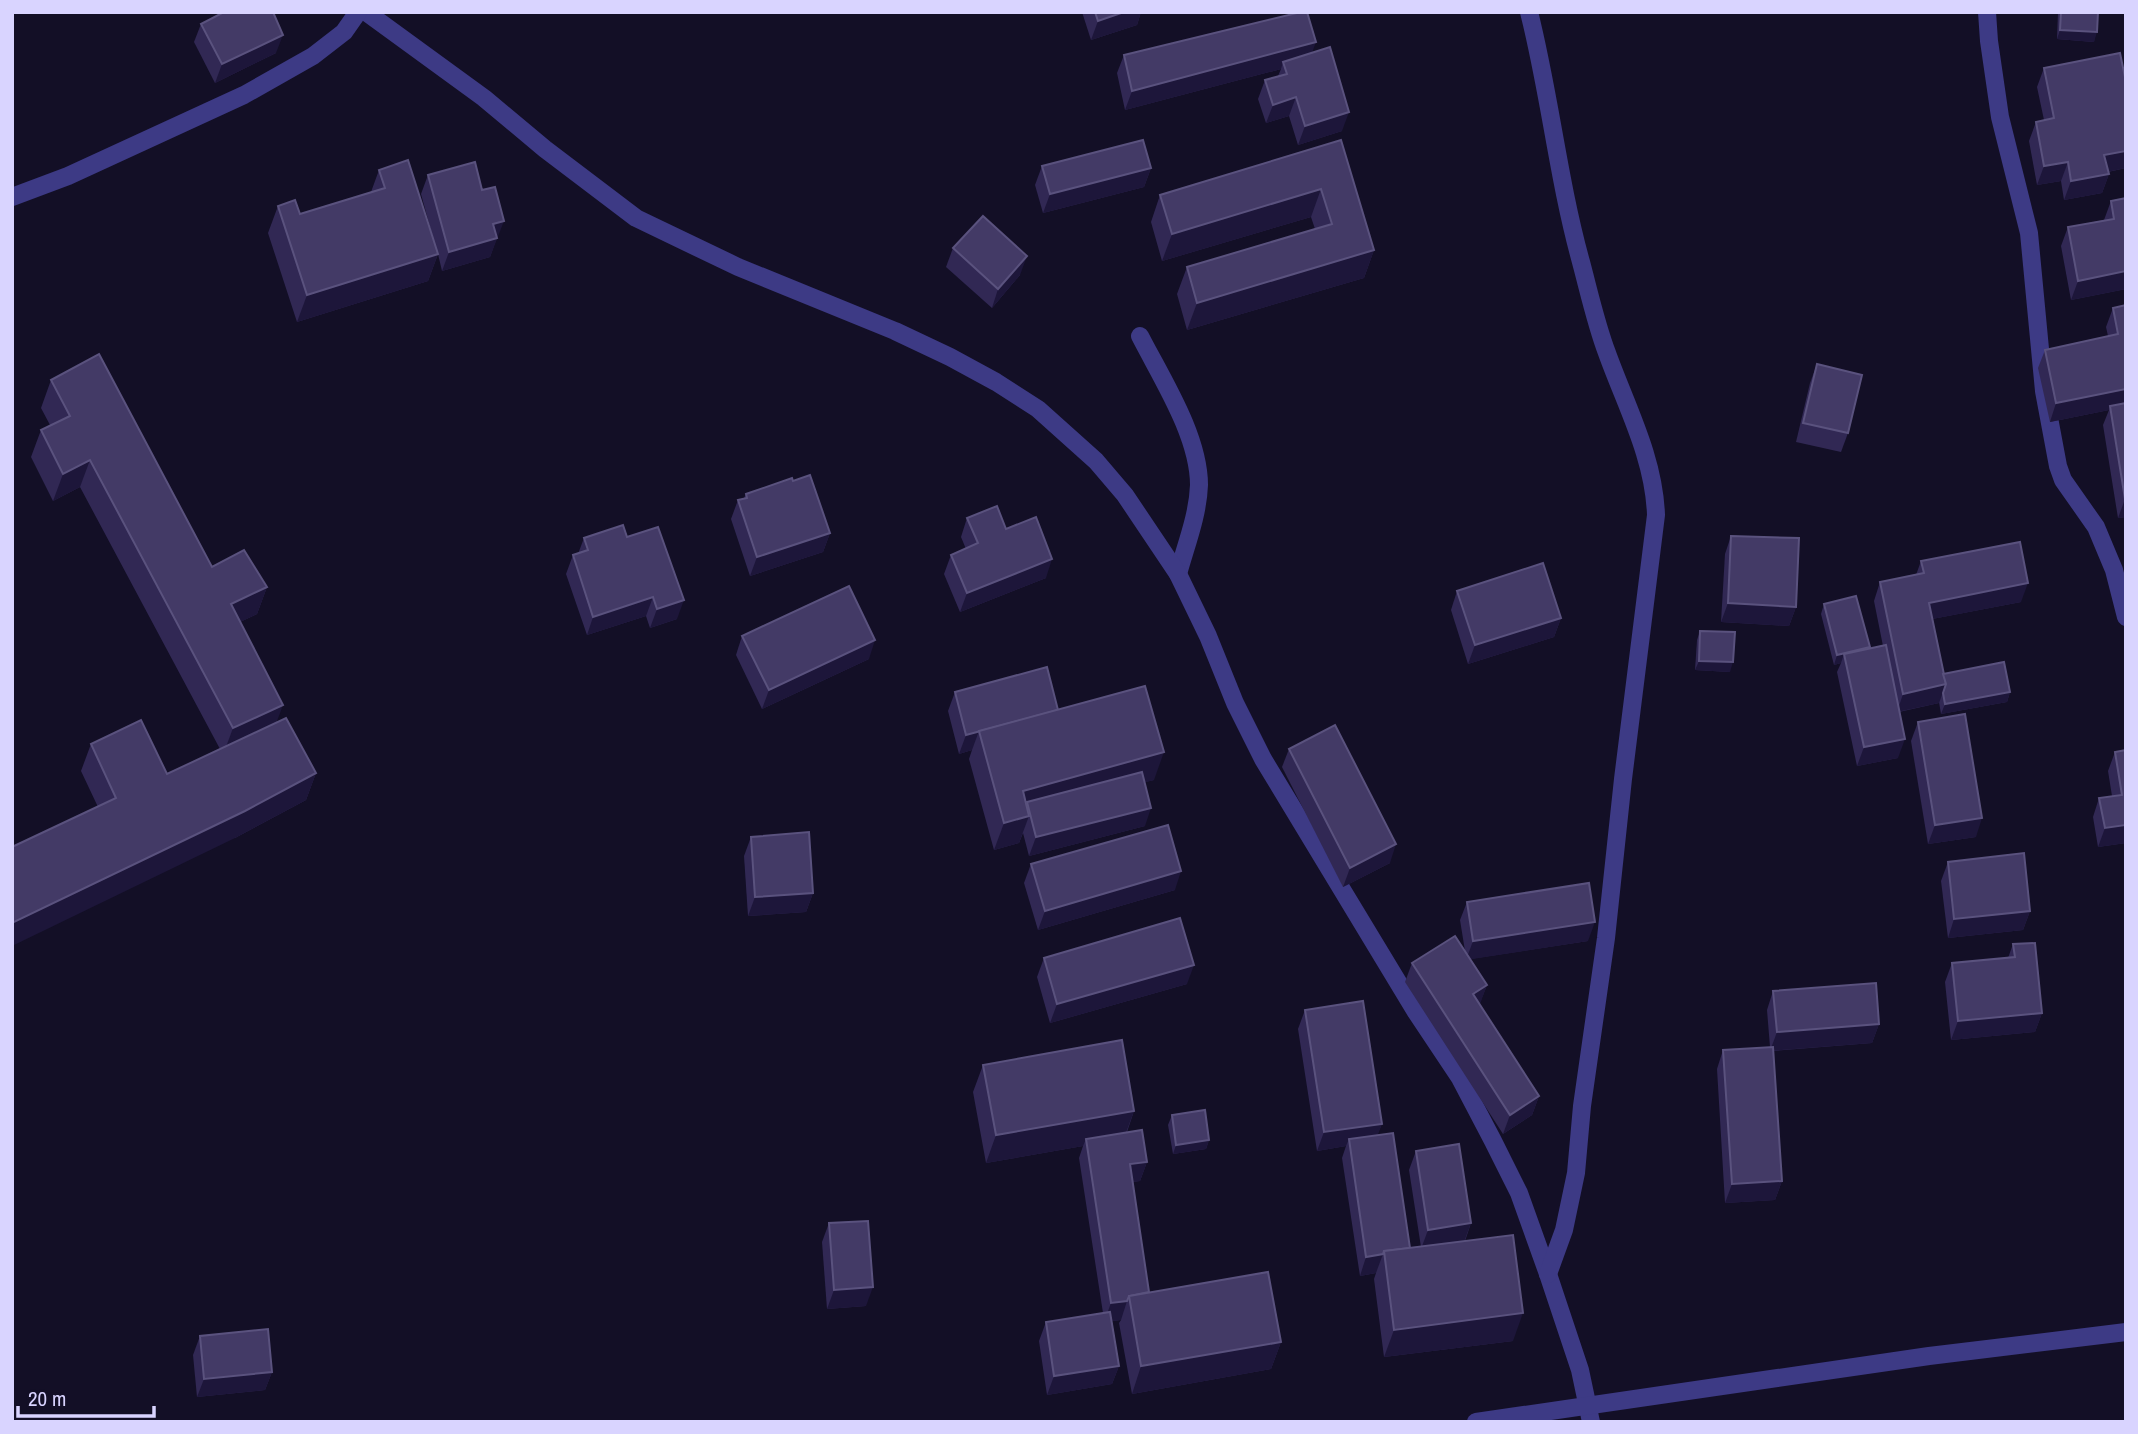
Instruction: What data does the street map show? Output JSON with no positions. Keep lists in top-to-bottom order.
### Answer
{
  "scale_bar": "20 m"
}
